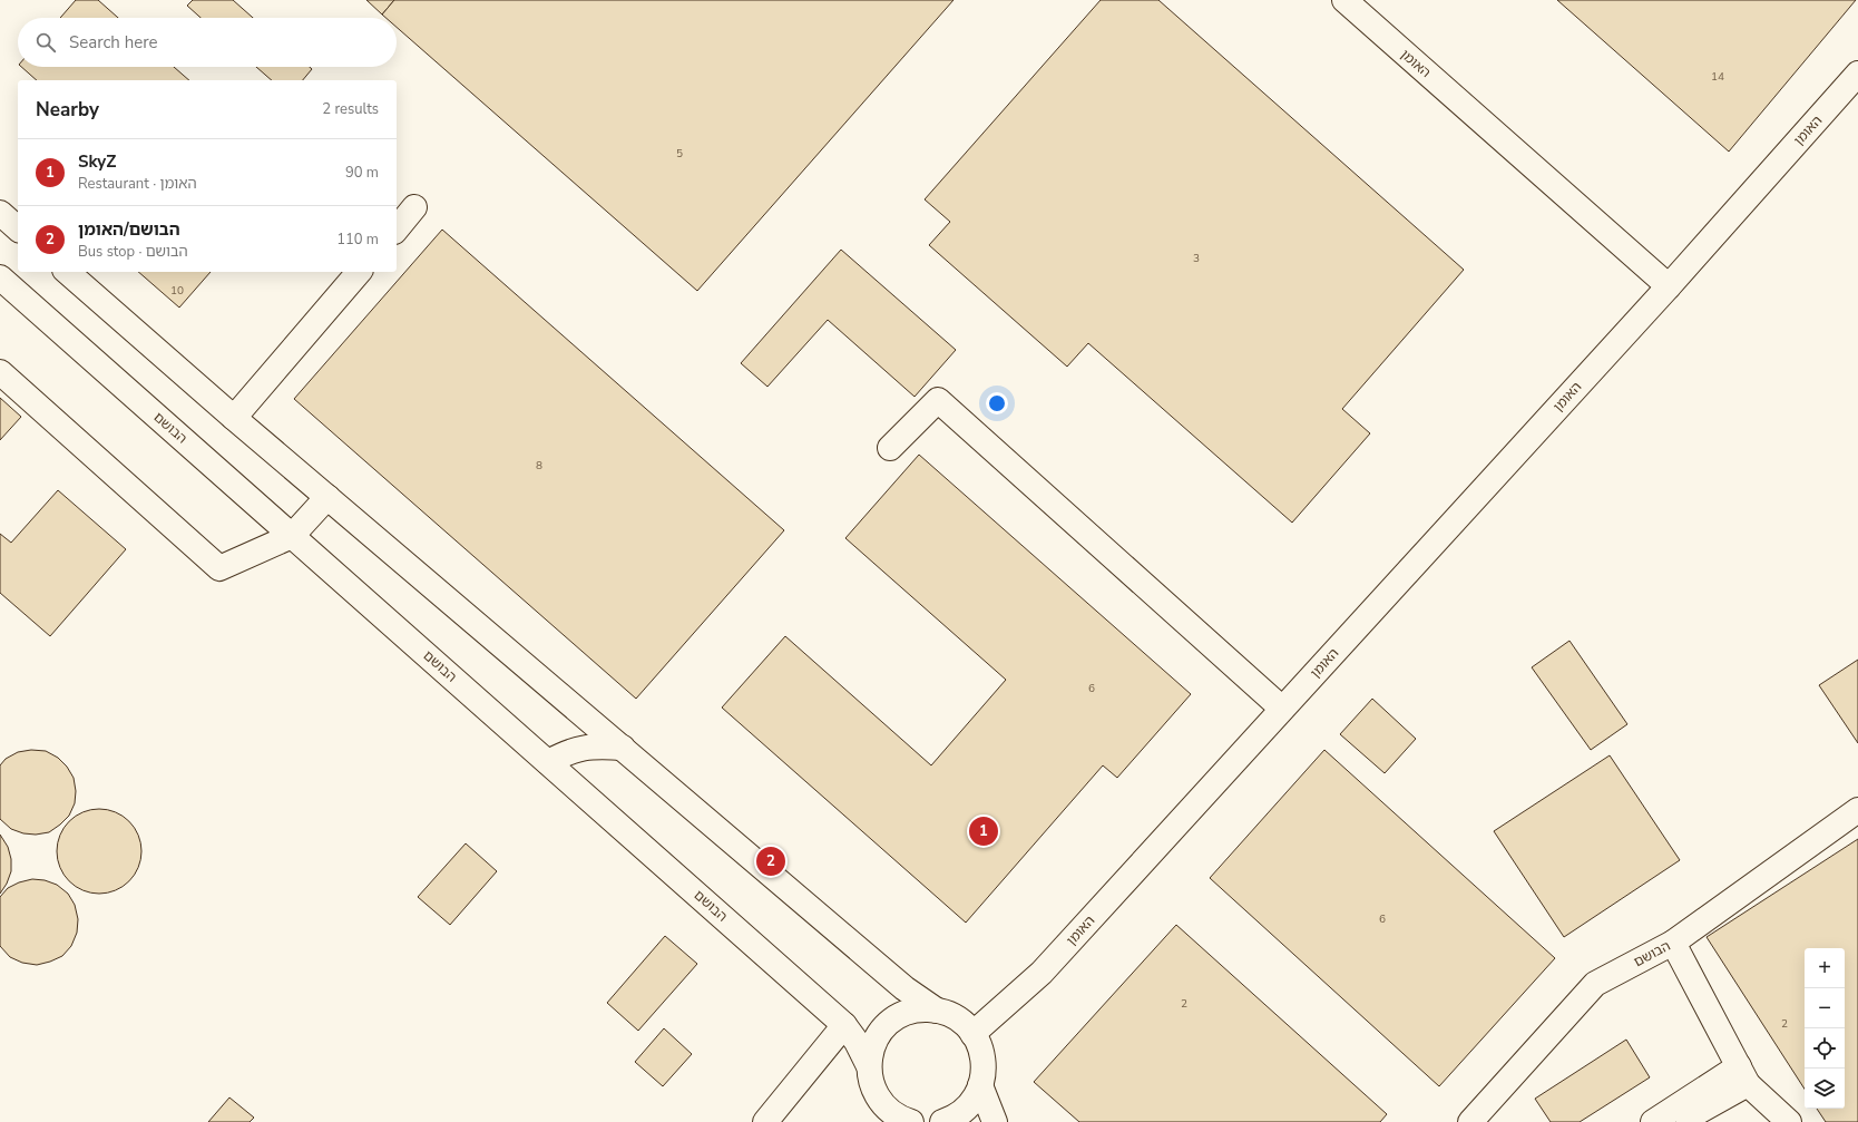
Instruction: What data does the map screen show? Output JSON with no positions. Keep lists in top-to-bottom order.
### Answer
{
  "streets": {
    "street": ["האומן", "הבושם"]
  },
  "house_numbers": [
    "14",
    "5",
    "3",
    "10",
    "8",
    "6",
    "6",
    "2",
    "2"
  ],
  "page": {
    "search": "Search here",
    "heading": ["Nearby", "2 results"],
    "list": [
      {
        "mark": "1",
        "name": "SkyZ",
        "note": "Restaurant · האומן",
        "value": "90 m"
      },
      {
        "mark": "2",
        "name": "הבושם/האומן",
        "note": "Bus stop · הבושם",
        "value": "110 m"
      }
    ],
    "pins": ["1", "2"],
    "map_buttons": ["+", "−"]
  }
}
